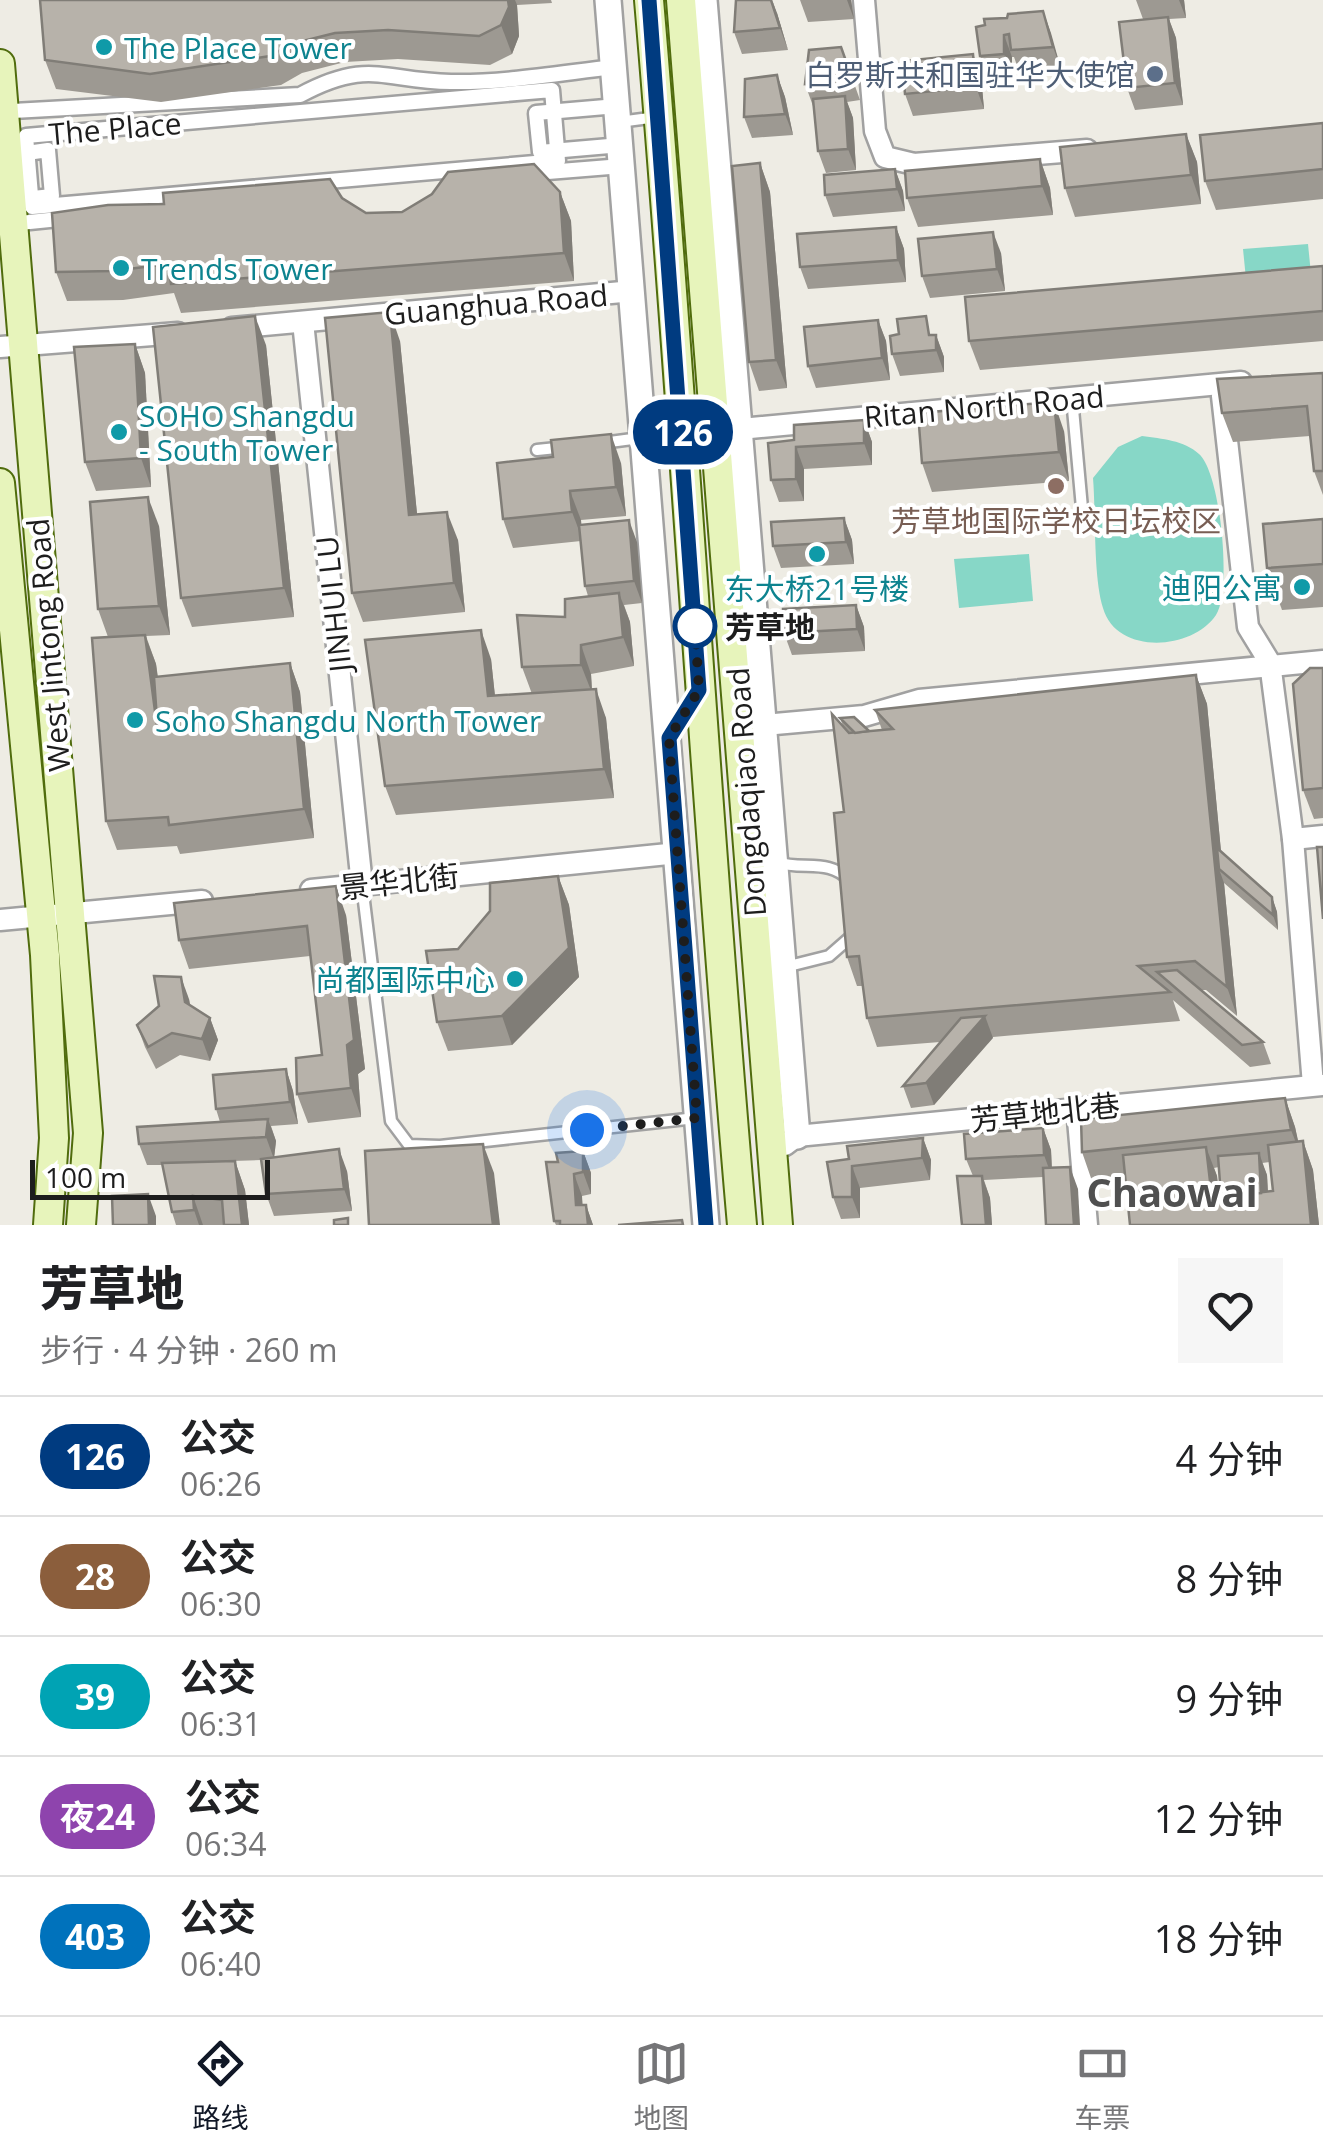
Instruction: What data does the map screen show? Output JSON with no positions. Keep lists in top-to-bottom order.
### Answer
{
  "streets": {
    "main road": ["West Jintong Road", "Dongdaqiao Road"],
    "street": [
      "The Place",
      "Guanghua Road",
      "Ritan North Road",
      "JINHUI LU",
      "景华北街",
      "芳草地北巷"
    ]
  },
  "crossings": [
    ["The Place", "West Jintong Road"],
    ["Guanghua Road", "JINHUI LU"],
    ["Guanghua Road", "West Jintong Road"],
    ["Ritan North Road", "Dongdaqiao Road"],
    ["JINHUI LU", "景华北街"]
  ],
  "districts": ["Chaowai"],
  "places": [
    "The Place Tower",
    "白罗斯共和国驻华大使馆",
    "Trends Tower",
    "SOHO Shangdu - South Tower",
    "芳草地国际学校日坛校区",
    "东大桥21号楼",
    "迪阳公寓",
    "芳草地",
    "Soho Shangdu North Tower",
    "尚都国际中心"
  ],
  "lines": ["bus line 126"],
  "scale_bar": "100 m",
  "page": {
    "on_map": "126",
    "scale": "100 m",
    "heading": ["芳草地", "步行 · 4 分钟 · 260 m"],
    "list": [
      {
        "mark": "126",
        "name": "公交",
        "note": "06:26",
        "value": "4 分钟"
      },
      {
        "mark": "28",
        "name": "公交",
        "note": "06:30",
        "value": "8 分钟"
      },
      {
        "mark": "39",
        "name": "公交",
        "note": "06:31",
        "value": "9 分钟"
      },
      {
        "mark": "夜24",
        "name": "公交",
        "note": "06:34",
        "value": "12 分钟"
      },
      {
        "mark": "403",
        "name": "公交",
        "note": "06:40",
        "value": "18 分钟"
      }
    ],
    "tabs": ["路线", "地图", "车票"]
  }
}
